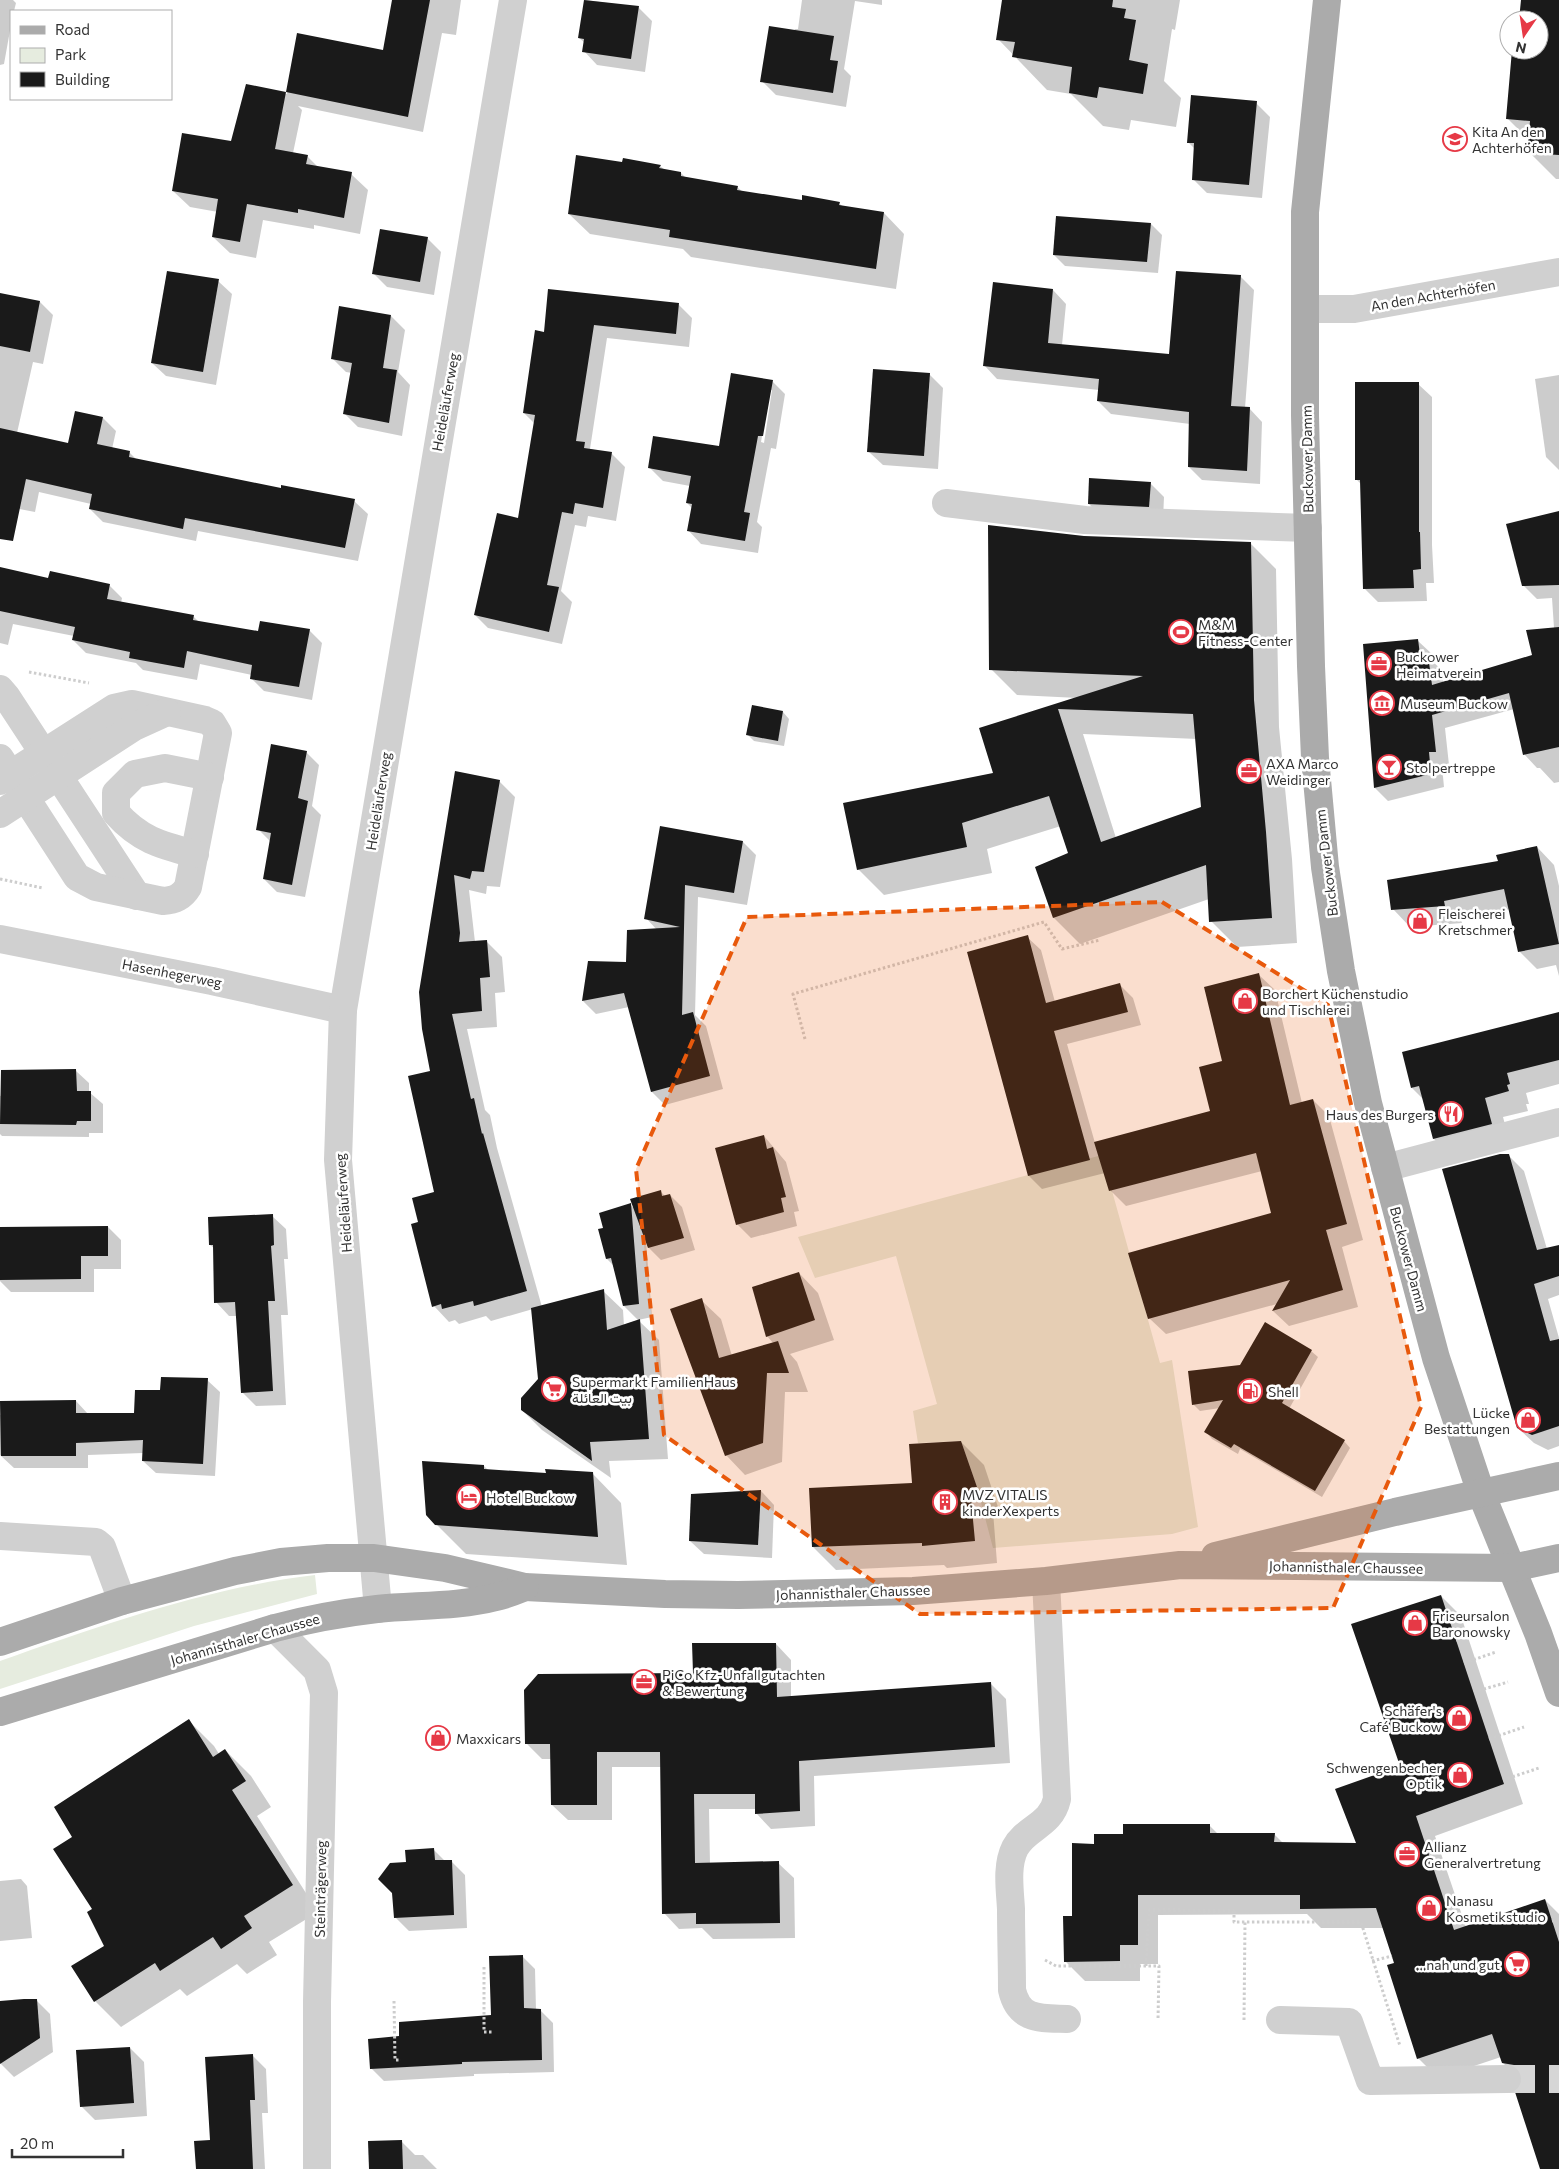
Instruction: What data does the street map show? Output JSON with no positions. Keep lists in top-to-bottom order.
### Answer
{
  "streets": {
    "main road": ["Buckower Damm", "Johannisthaler Chaussee"],
    "street": [
      "An den Achterhöfen",
      "Heideläuferweg",
      "Hasenhegerweg",
      "Steinträgerweg"
    ]
  },
  "crossings": [
    ["An den Achterhöfen", "Buckower Damm"],
    ["Heideläuferweg", "Hasenhegerweg"],
    ["Heideläuferweg", "Johannisthaler Chaussee"],
    ["Buckower Damm", "Johannisthaler Chaussee"],
    ["Johannisthaler Chaussee", "Steinträgerweg"]
  ],
  "places": {
    "school or university": ["Kita An den Achterhöfen"],
    "sports": ["M&M Fitness-Center"],
    "office": [
      "Buckower Heimatverein",
      "AXA Marco Weidinger",
      "PiCo Kfz-Unfallgutachten & Bewertung",
      "Allianz Generalvertretung"
    ],
    "museum": ["Museum Buckow"],
    "bar": ["Stolpertreppe"],
    "shop": [
      "Fleischerei Kretschmer",
      "Borchert Küchenstudio und Tischlerei",
      "Lücke Bestattungen",
      "Friseursalon Baronowsky",
      "Schäfer's Café Buckow",
      "Maxxicars",
      "Schwengenbecher Optik",
      "Nanasu Kosmetikstudio"
    ],
    "restaurant": ["Haus des Burgers"],
    "supermarket": ["Supermarkt FamilienHaus بيت العائلة", "...nah und gut"],
    "fuel station": ["Shell"],
    "hotel": ["Hotel Buckow"],
    "building": ["MVZ VITALIS kinderXexperts"]
  },
  "legend": ["Road", "Park", "Building"],
  "scale_bar": "20 m",
  "north": "bottom"
}
